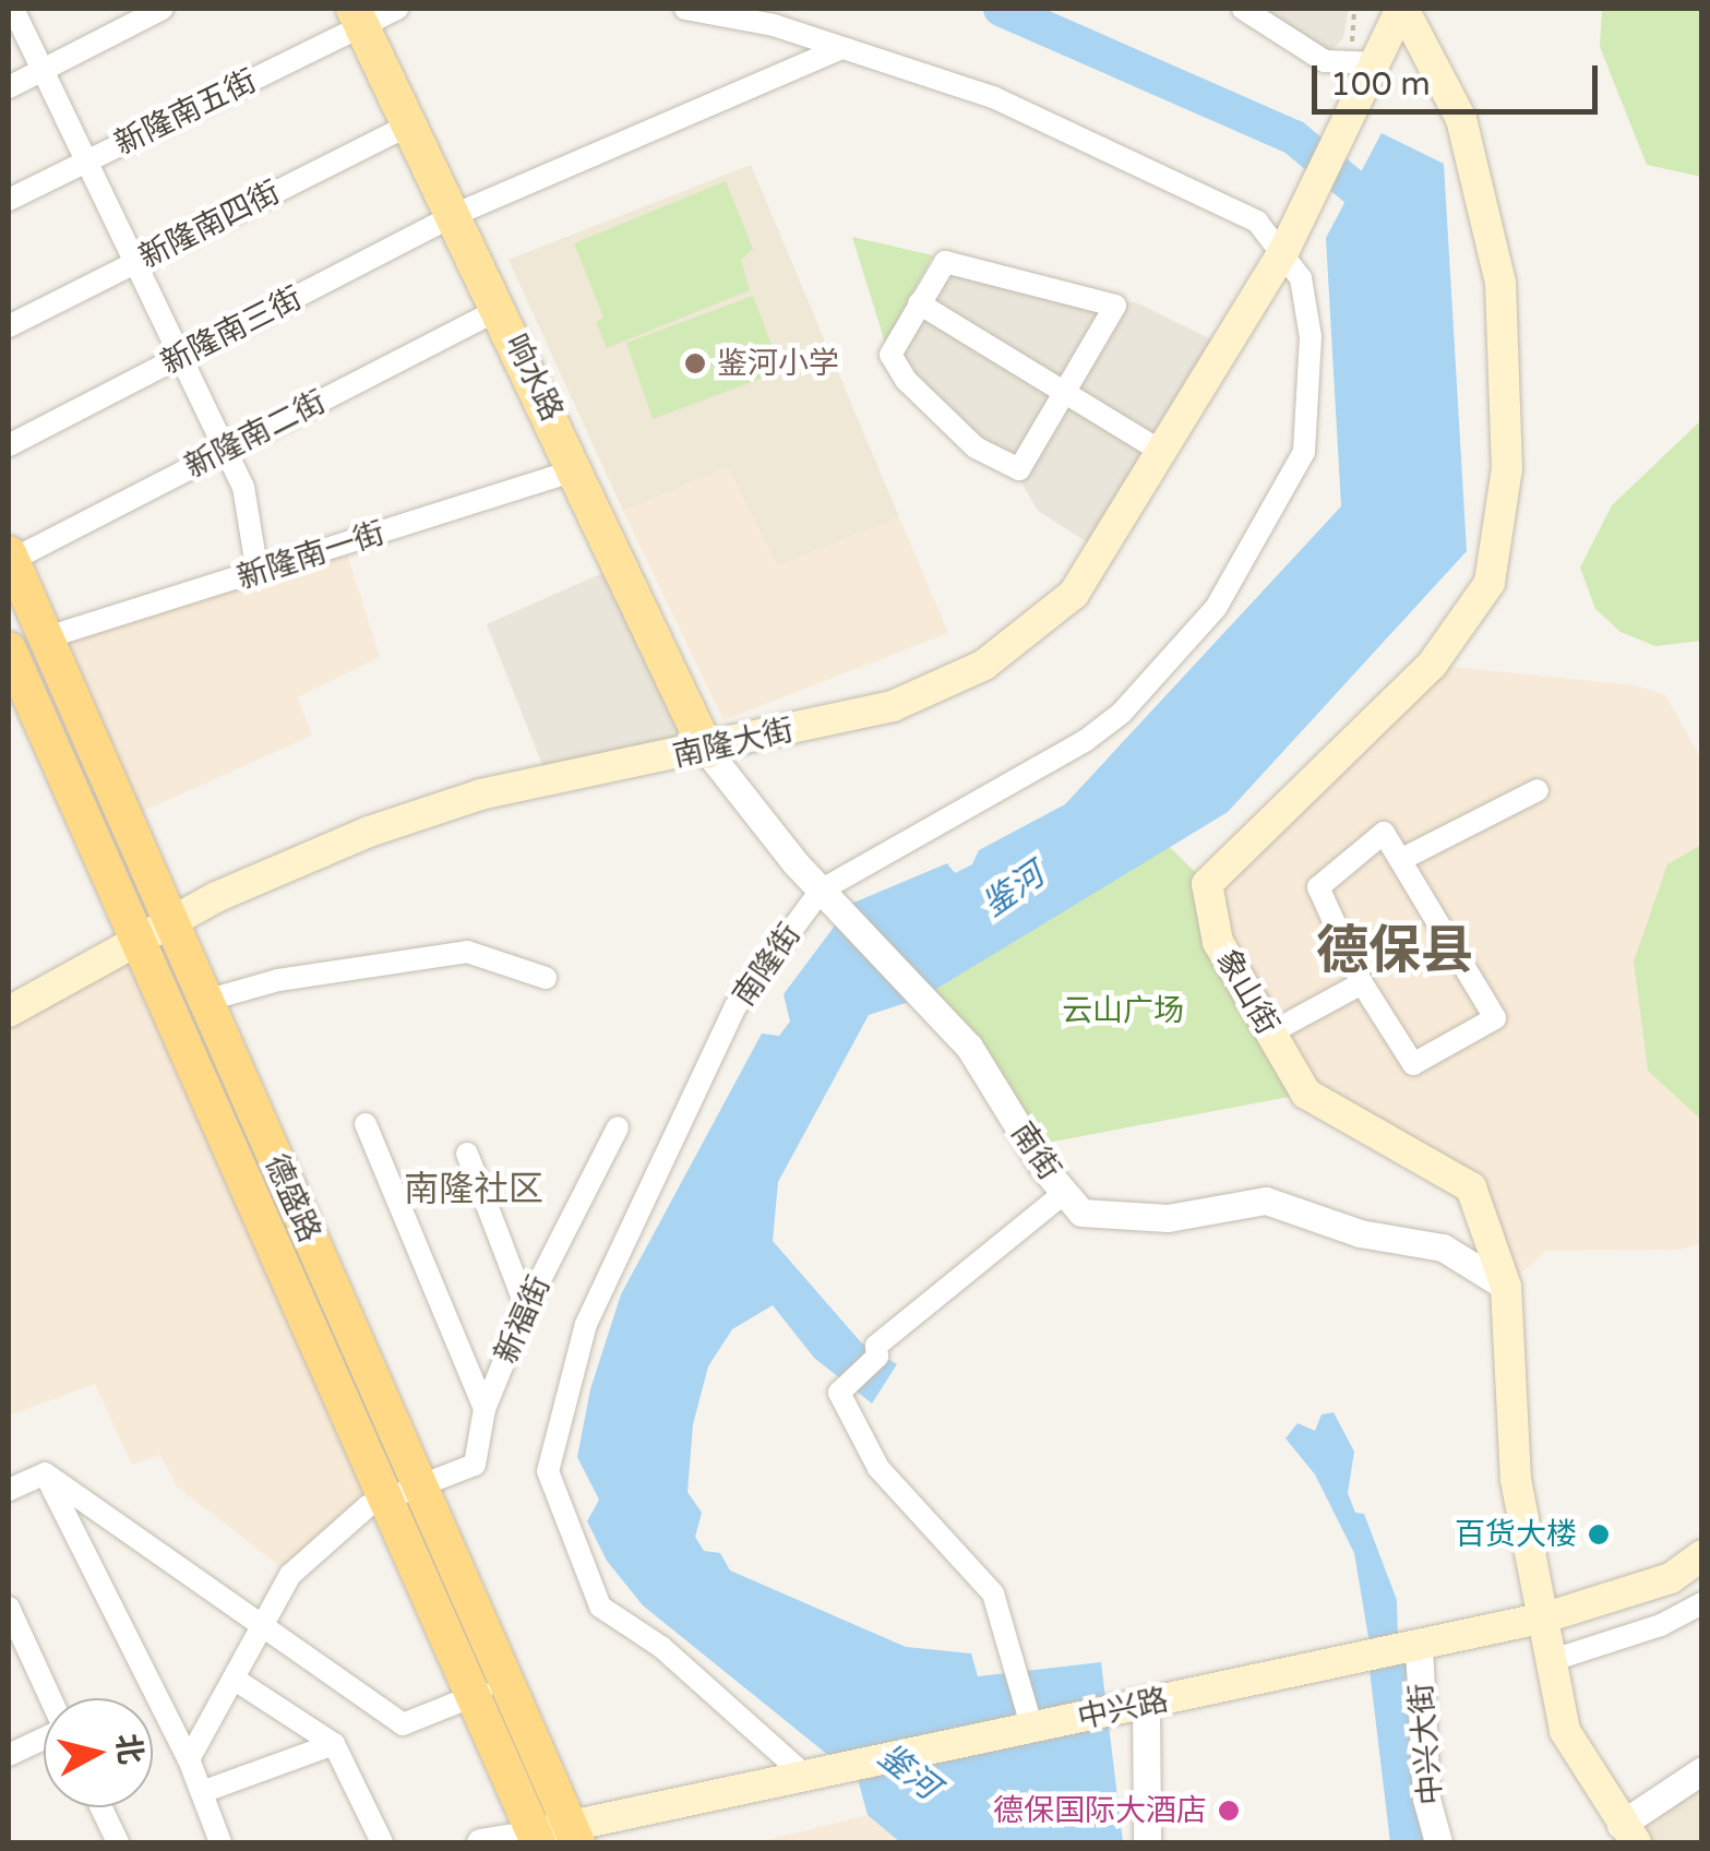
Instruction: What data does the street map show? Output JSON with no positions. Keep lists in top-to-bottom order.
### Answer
{
  "streets": {
    "highway": ["德盛路"],
    "main road": [
      "响水路",
      "南隆大街",
      "象山街",
      "中兴路"
    ],
    "street": [
      "新隆南五街",
      "新隆南四街",
      "新隆南三街",
      "新隆南二街",
      "新隆南一街",
      "南隆街",
      "南街",
      "新福街",
      "中兴大街"
    ]
  },
  "crossings": [
    ["新隆南五街", "响水路"],
    ["新隆南四街", "响水路"],
    ["新隆南三街", "响水路"],
    ["响水路", "新隆南二街"],
    ["响水路", "新隆南一街"],
    ["响水路", "南隆大街"],
    ["响水路", "南街"],
    ["新隆南二街", "德盛路"],
    ["新隆南一街", "德盛路"],
    ["南隆大街", "南隆街"],
    ["南隆大街", "象山街"],
    ["南隆大街", "南街"],
    ["南隆大街", "德盛路"],
    ["南隆街", "南街"],
    ["南隆街", "中兴路"],
    ["象山街", "南街"],
    ["象山街", "中兴路"],
    ["德盛路", "新福街"],
    ["德盛路", "中兴路"],
    ["中兴路", "中兴大街"]
  ],
  "districts": ["德保县", "南隆社区"],
  "water": ["鉴河"],
  "parks": ["云山广场"],
  "places": ["鉴河小学", "百货大楼", "德保国际大酒店"],
  "scale_bar": "100 m",
  "north": "right"
}
